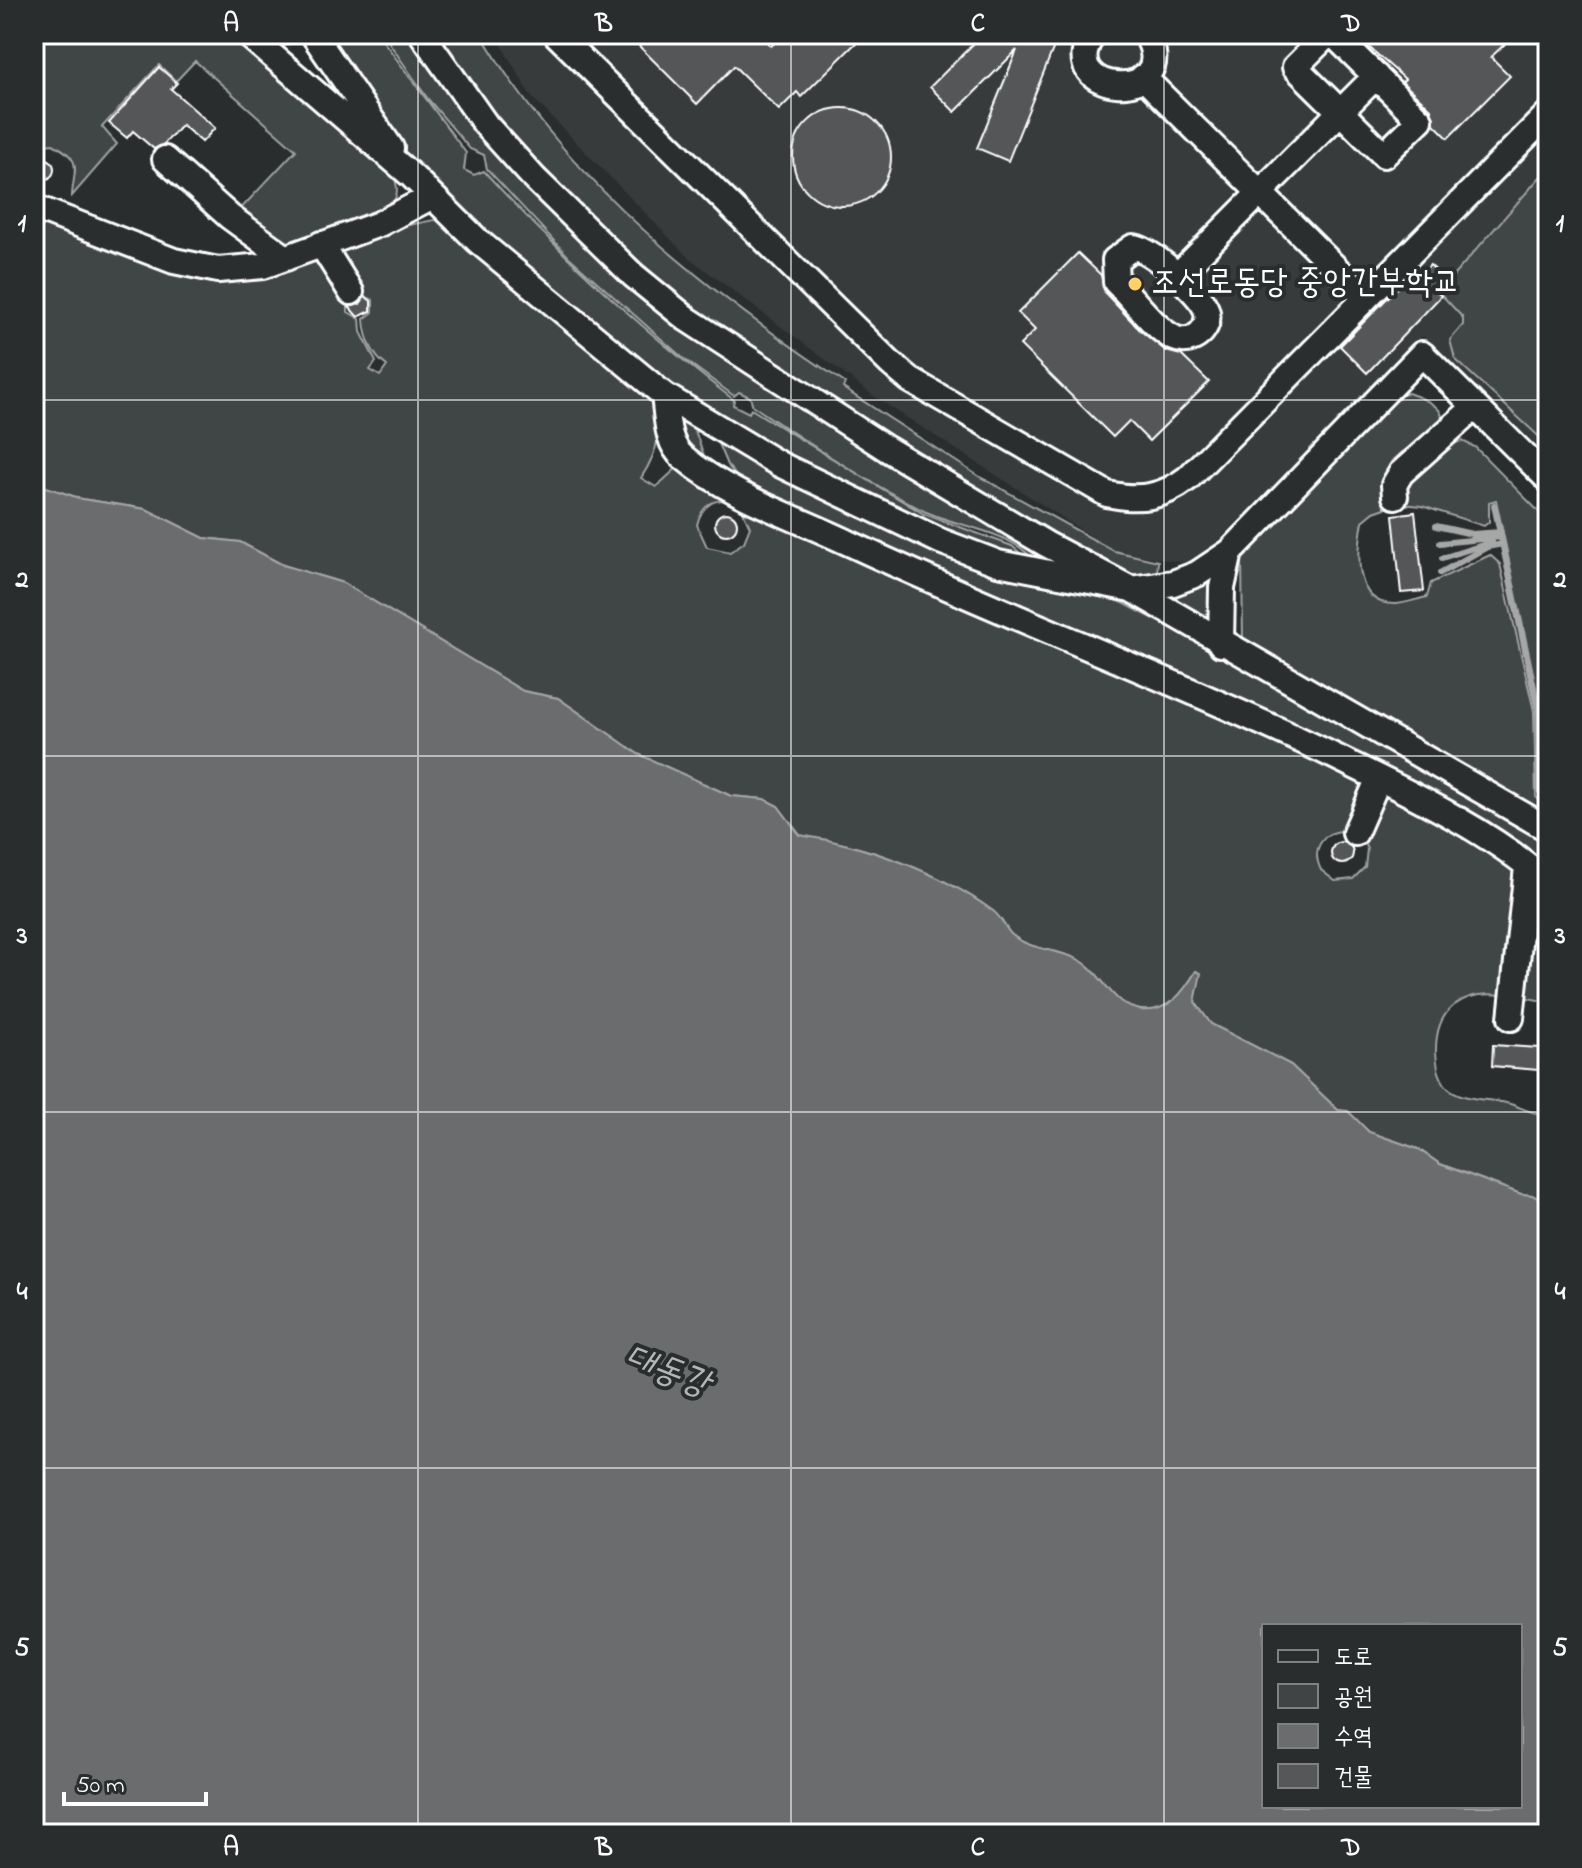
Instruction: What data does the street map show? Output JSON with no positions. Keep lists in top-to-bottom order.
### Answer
{
  "water": ["대동강"],
  "places": ["조선로동당 중앙간부학교"],
  "legend": [
    "도로",
    "공원",
    "수역",
    "건물"
  ],
  "scale_bar": "50 m",
  "grid": {
    "columns": [
      "A",
      "B",
      "C",
      "D"
    ],
    "rows": [
      "1",
      "2",
      "3",
      "4",
      "5"
    ]
  }
}
